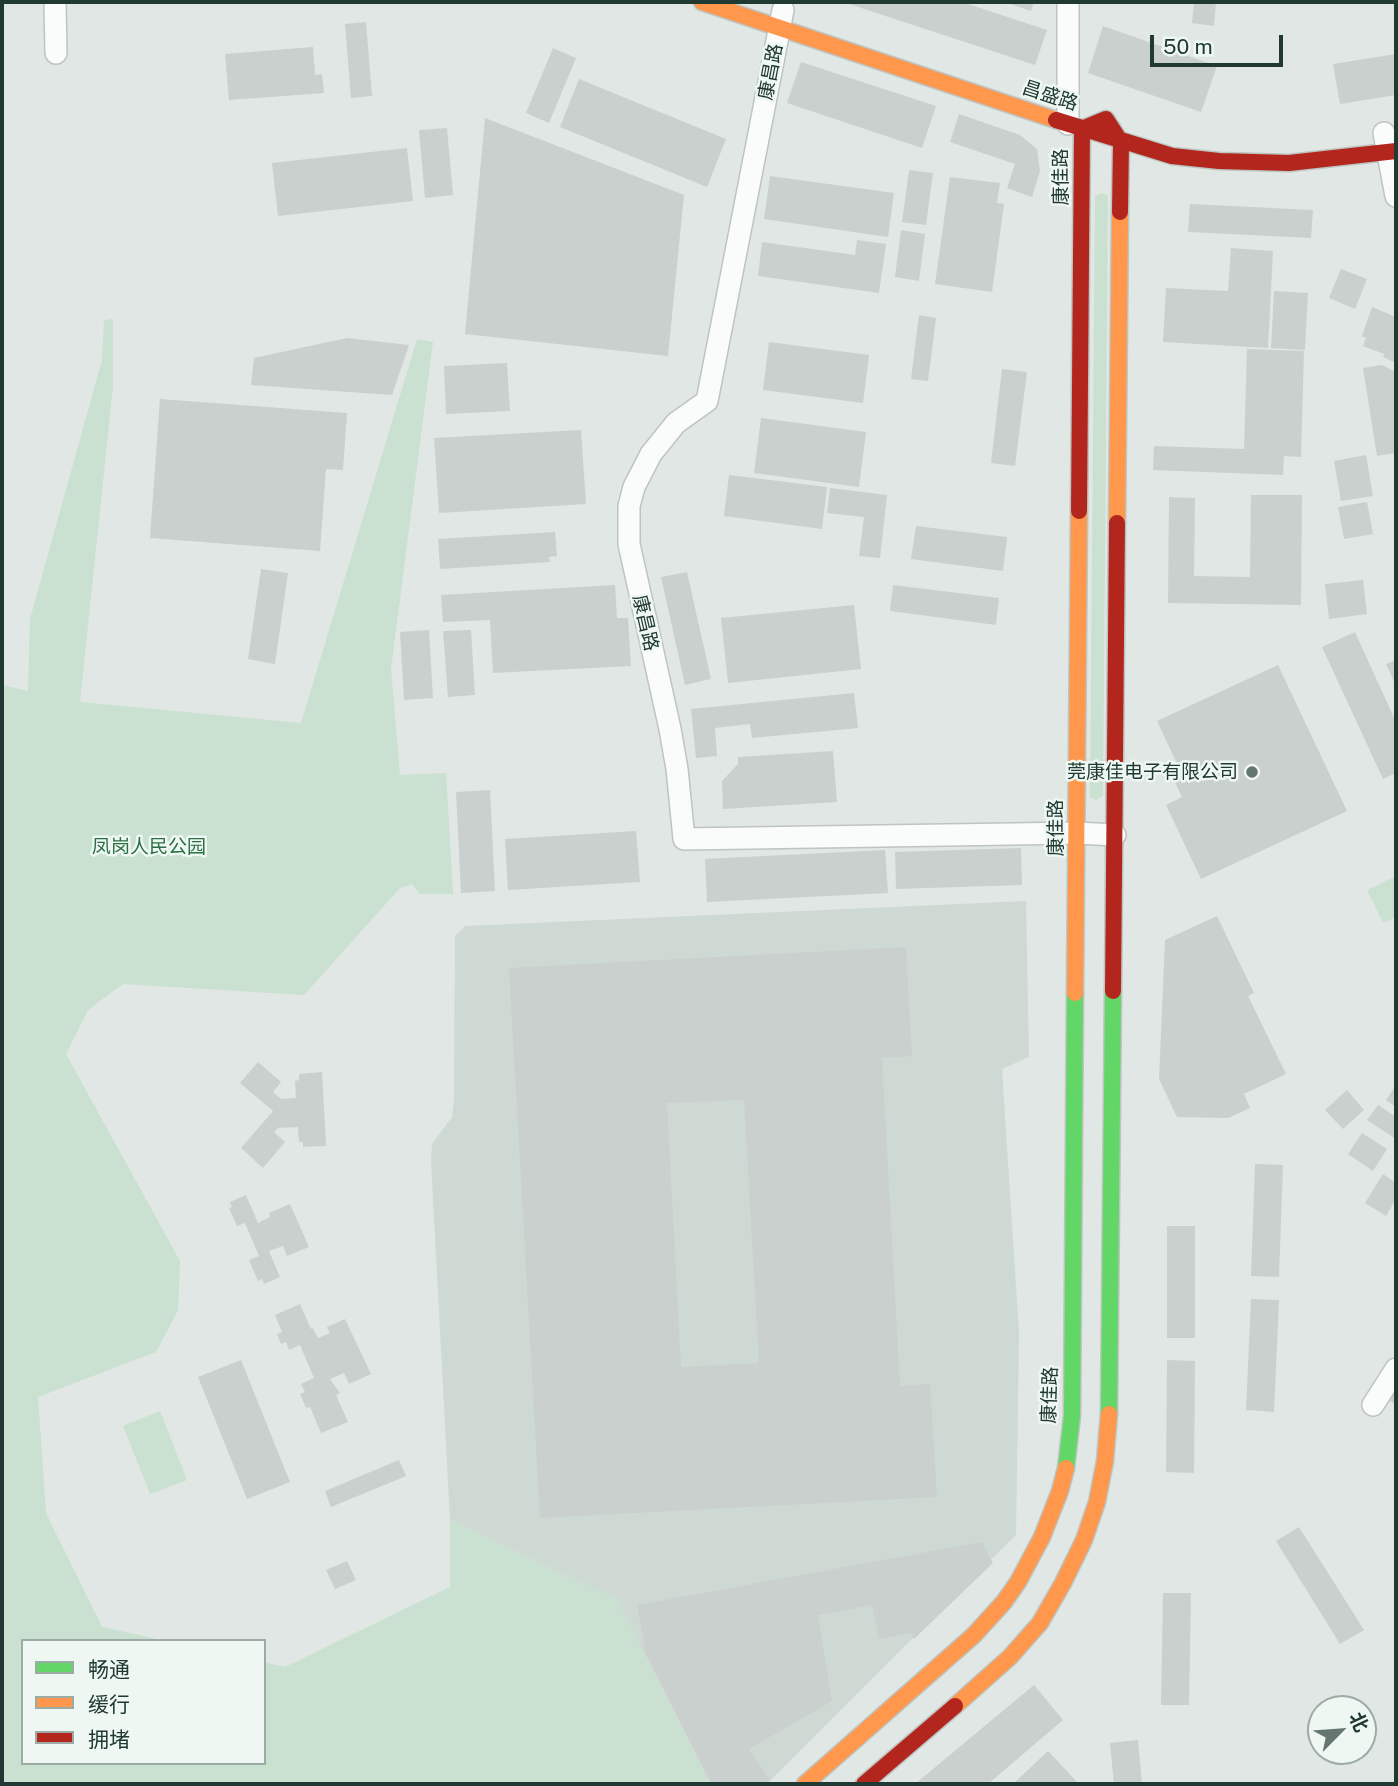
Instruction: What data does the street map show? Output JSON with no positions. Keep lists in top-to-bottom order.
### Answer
{
  "streets": {
    "street": ["康昌路", "昌盛路", "康佳路"]
  },
  "crossings": [
    ["康昌路", "昌盛路"],
    ["康昌路", "康佳路"],
    ["昌盛路", "康佳路"]
  ],
  "parks": ["凤岗人民公园"],
  "places": ["莞康佳电子有限公司"],
  "legend": ["畅通", "缓行", "拥堵"],
  "scale_bar": "50 m",
  "north": "top right"
}
